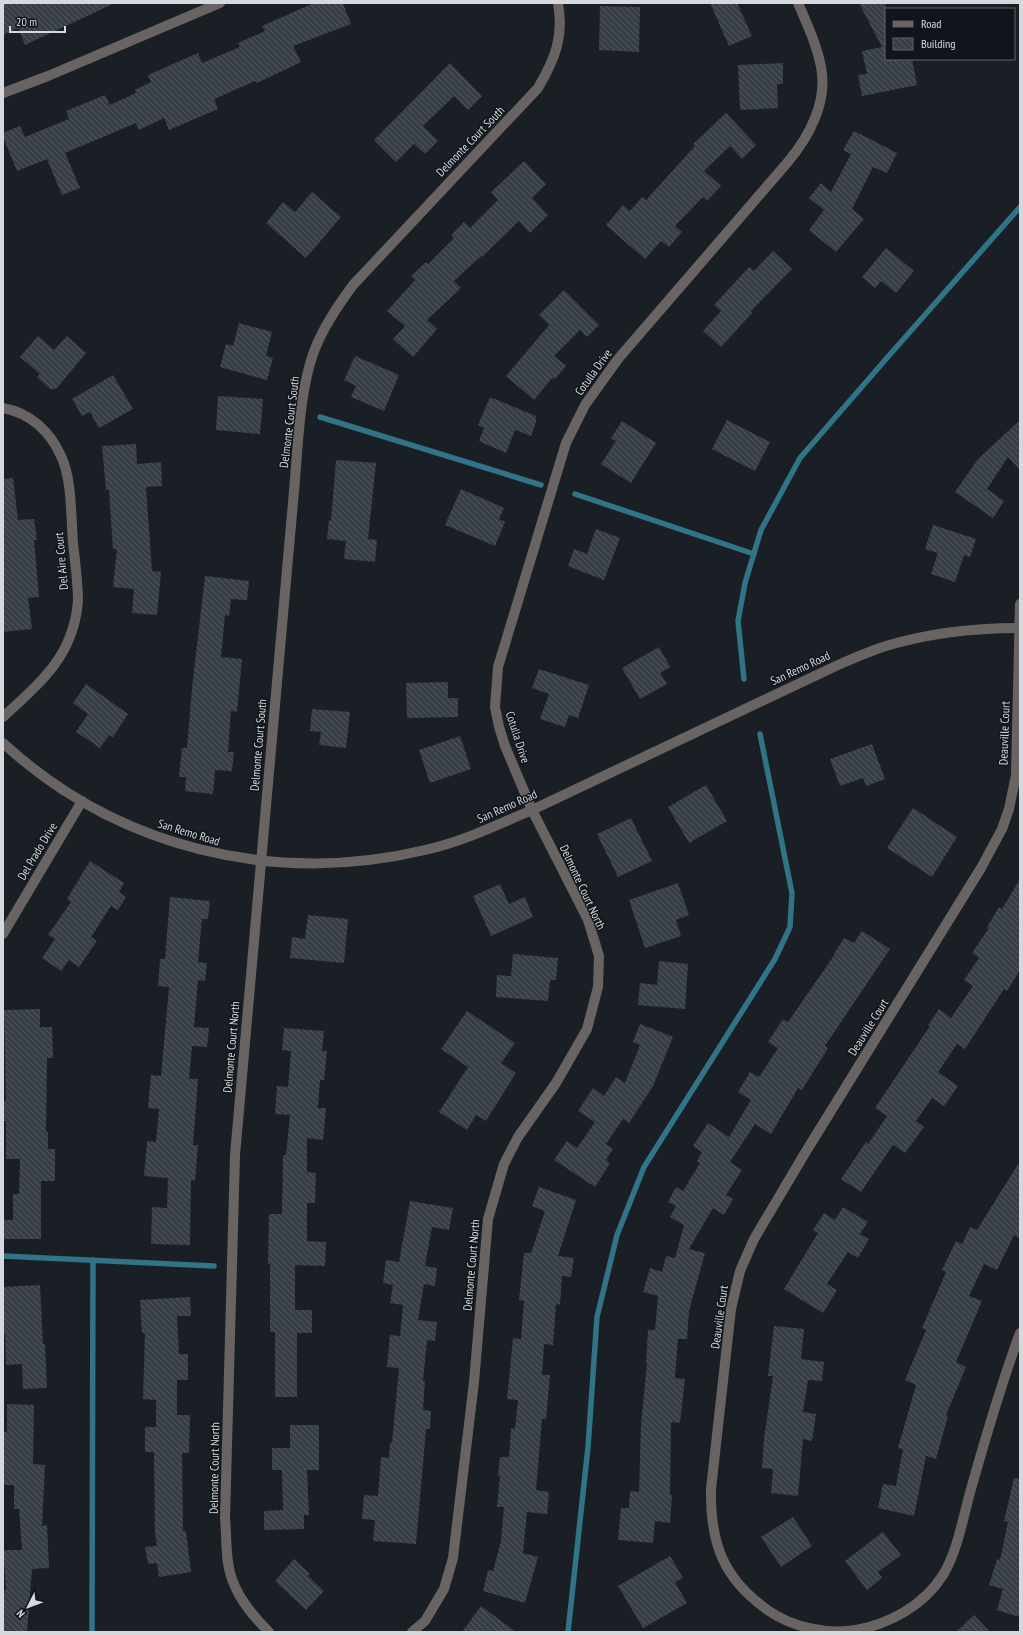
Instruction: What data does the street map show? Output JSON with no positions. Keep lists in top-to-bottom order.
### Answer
{
  "streets": {
    "street": [
      "Delmonte Court South",
      "Cotulla Drive",
      "Del Aire Court",
      "San Remo Road",
      "Deauville Court",
      "Del Prado Drive",
      "Delmonte Court North"
    ]
  },
  "crossings": [
    ["Delmonte Court South", "San Remo Road"],
    ["Delmonte Court South", "Delmonte Court North"],
    ["Cotulla Drive", "San Remo Road"],
    ["Cotulla Drive", "Delmonte Court North"],
    ["San Remo Road", "Deauville Court"],
    ["San Remo Road", "Del Prado Drive"],
    ["San Remo Road", "Delmonte Court North"]
  ],
  "legend": ["Road", "Building"],
  "scale_bar": "20 m",
  "north": "bottom left"
}
